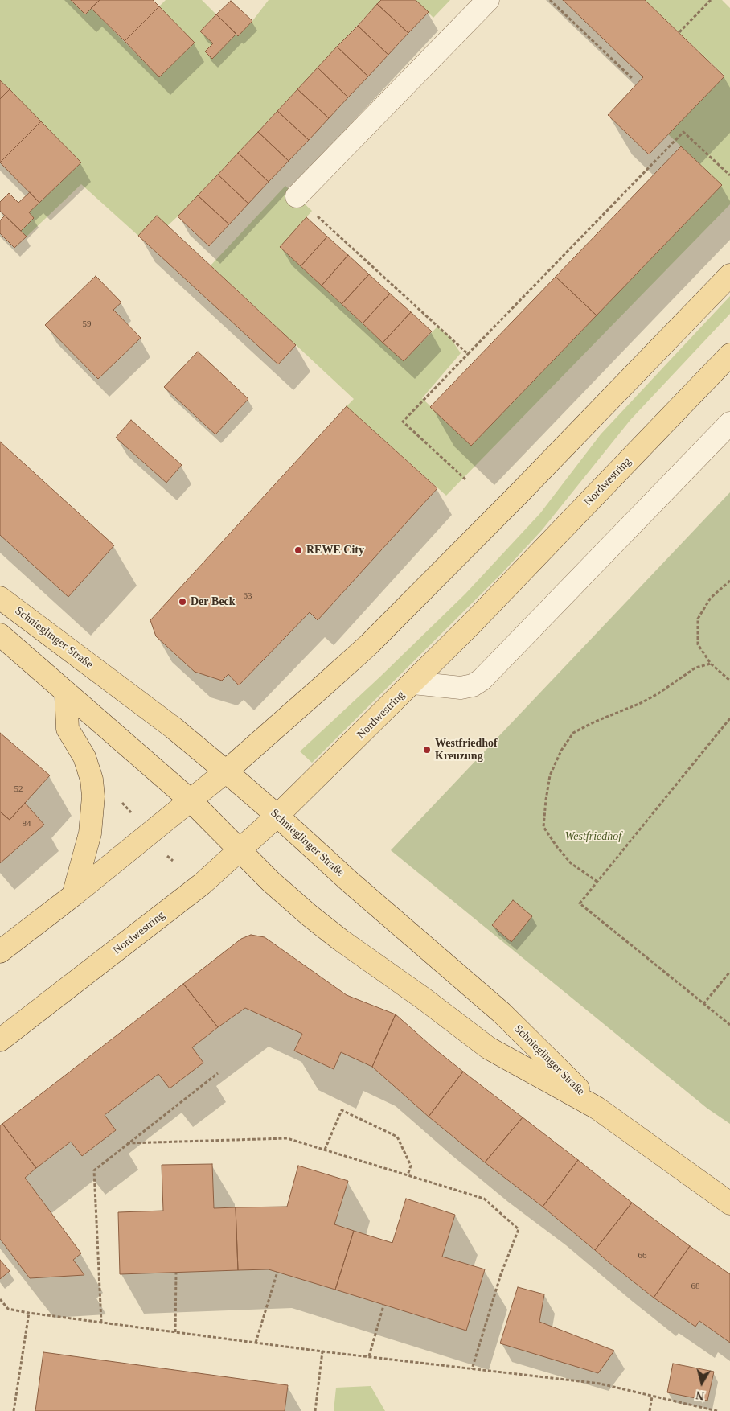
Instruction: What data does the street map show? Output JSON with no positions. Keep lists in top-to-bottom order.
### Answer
{
  "streets": {
    "main road": ["Nordwestring", "Schnieglinger Straße"]
  },
  "crossings": [
    ["Nordwestring", "Schnieglinger Straße"]
  ],
  "parks": ["Westfriedhof"],
  "places": ["REWE City", "Der Beck", "Westfriedhof Kreuzung"],
  "house_numbers": [
    "59",
    "63",
    "52",
    "84",
    "66",
    "68"
  ],
  "north": "bottom"
}
